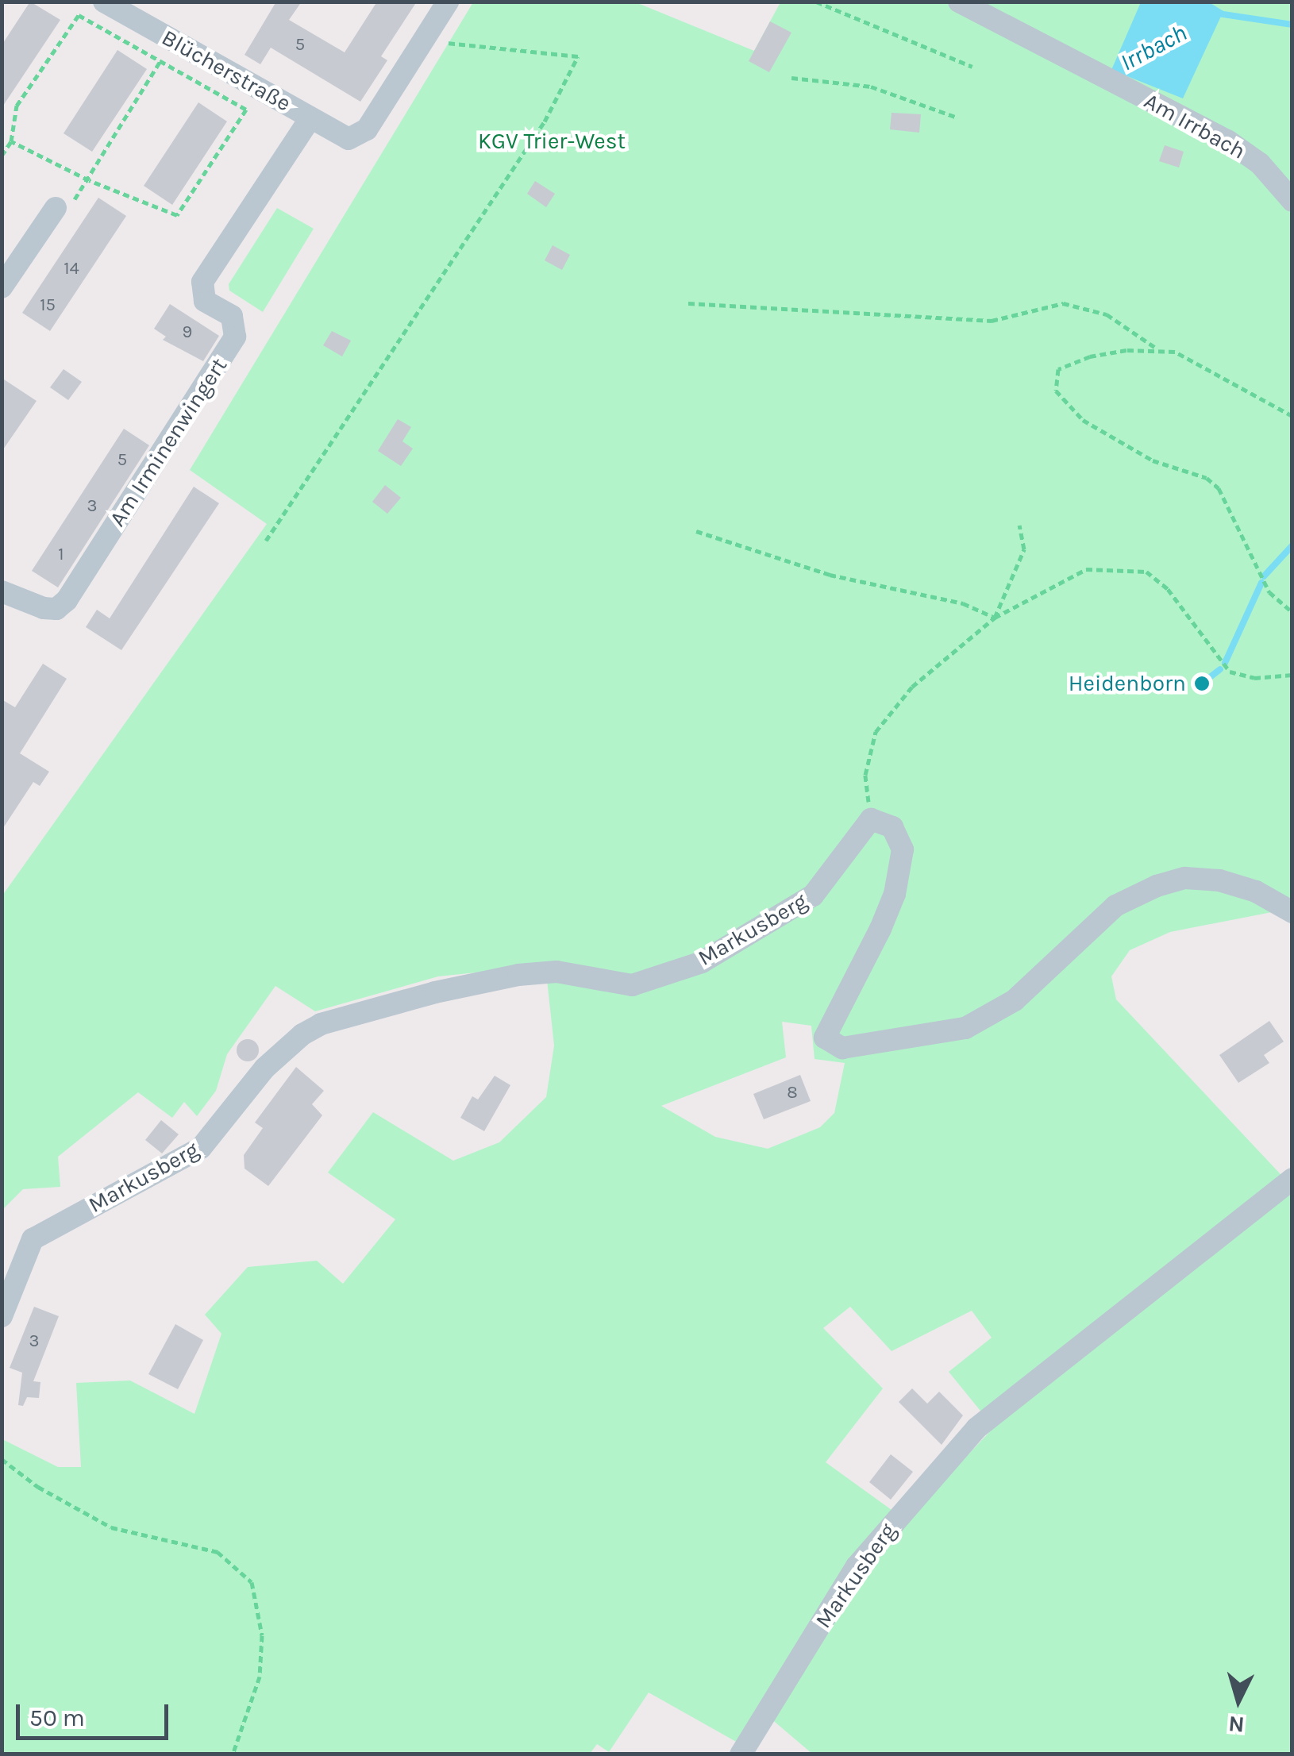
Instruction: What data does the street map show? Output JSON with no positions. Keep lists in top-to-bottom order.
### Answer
{
  "streets": {
    "street": [
      "Blücherstraße",
      "Am Irrbach",
      "Am Irminenwingert",
      "Markusberg"
    ]
  },
  "crossings": [
    ["Blücherstraße", "Am Irminenwingert"]
  ],
  "water": ["Irrbach"],
  "parks": ["KGV Trier-West"],
  "places": ["Heidenborn"],
  "house_numbers": [
    "5",
    "14",
    "15",
    "9",
    "5",
    "3",
    "1",
    "8",
    "3"
  ],
  "scale_bar": "50 m",
  "north": "bottom"
}
